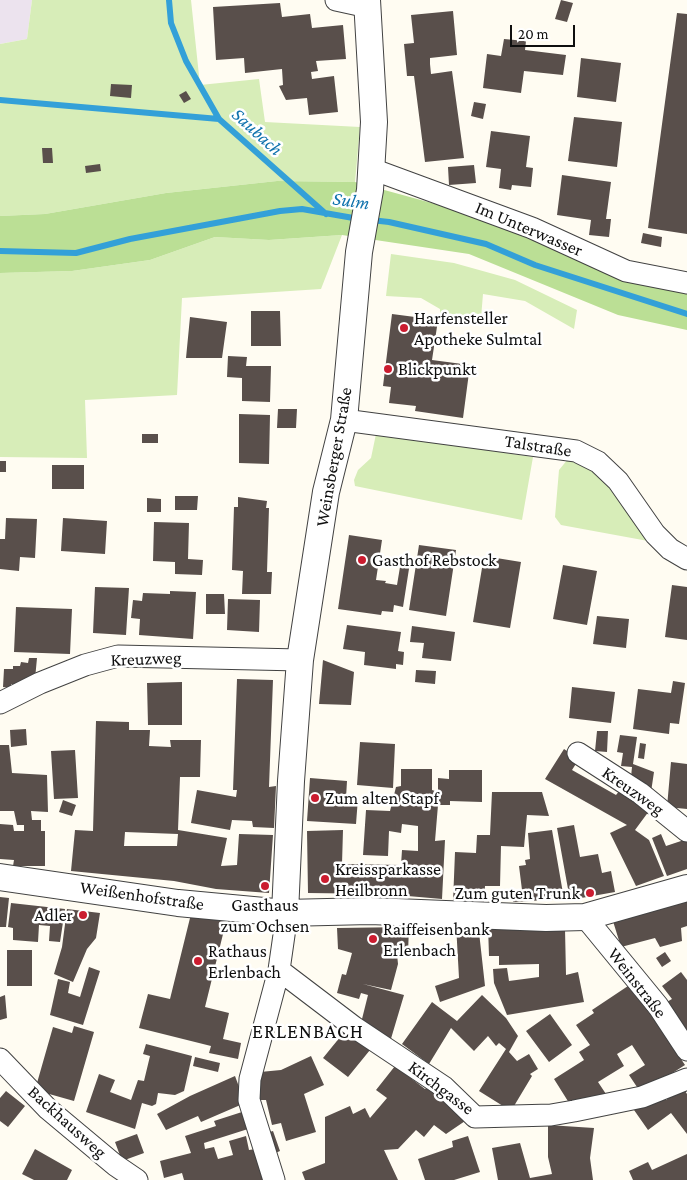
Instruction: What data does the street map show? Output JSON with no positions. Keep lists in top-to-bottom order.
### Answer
{
  "streets": {
    "street": [
      "Im Unterwasser",
      "Talstraße",
      "Weinsberger Straße",
      "Kreuzweg",
      "Weißenhofstraße",
      "Weinstraße",
      "Kirchgasse",
      "Backhausweg"
    ]
  },
  "crossings": [
    ["Im Unterwasser", "Weinsberger Straße"],
    ["Talstraße", "Weinsberger Straße"],
    ["Weinsberger Straße", "Kreuzweg"],
    ["Weinsberger Straße", "Weißenhofstraße"],
    ["Weißenhofstraße", "Weinstraße"]
  ],
  "districts": ["ERLENBACH"],
  "water": ["Saubach", "Sulm"],
  "places": [
    "Harfensteller Apotheke Sulmtal",
    "Blickpunkt",
    "Gasthof Rebstock",
    "Zum alten Stapf",
    "Kreissparkasse Heilbronn",
    "Gasthaus zum Ochsen",
    "Zum guten Trunk",
    "Adler",
    "Raiffeisenbank Erlenbach",
    "Rathaus Erlenbach"
  ],
  "scale_bar": "20 m"
}
